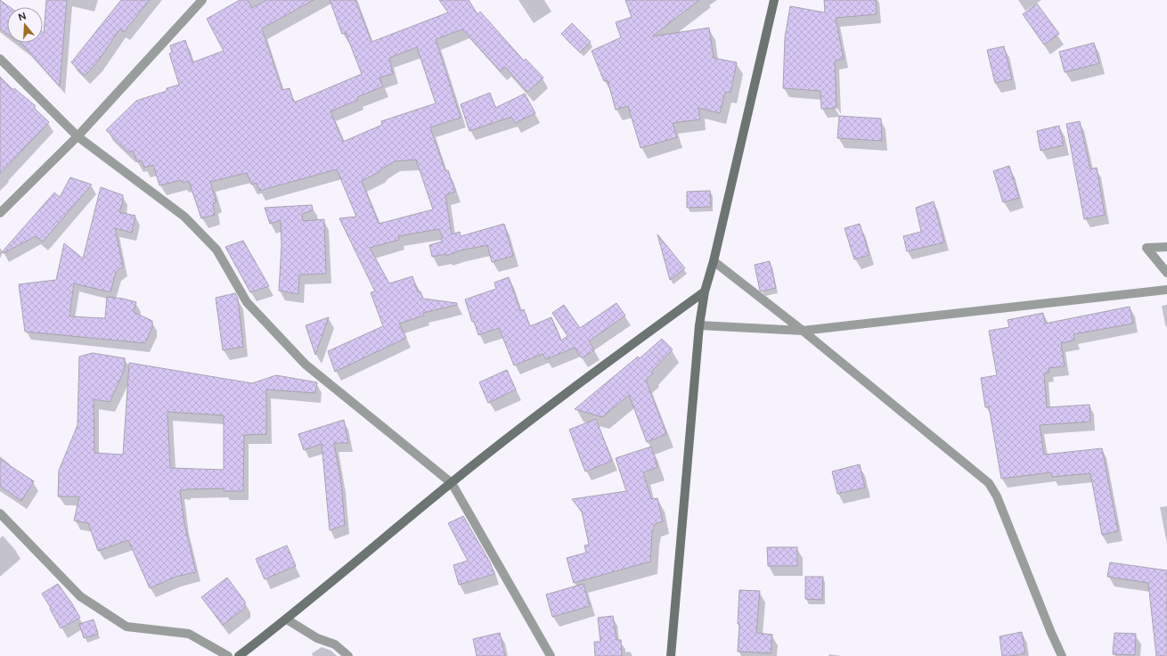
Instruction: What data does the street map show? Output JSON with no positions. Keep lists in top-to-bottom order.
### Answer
{
  "north": "top"
}
